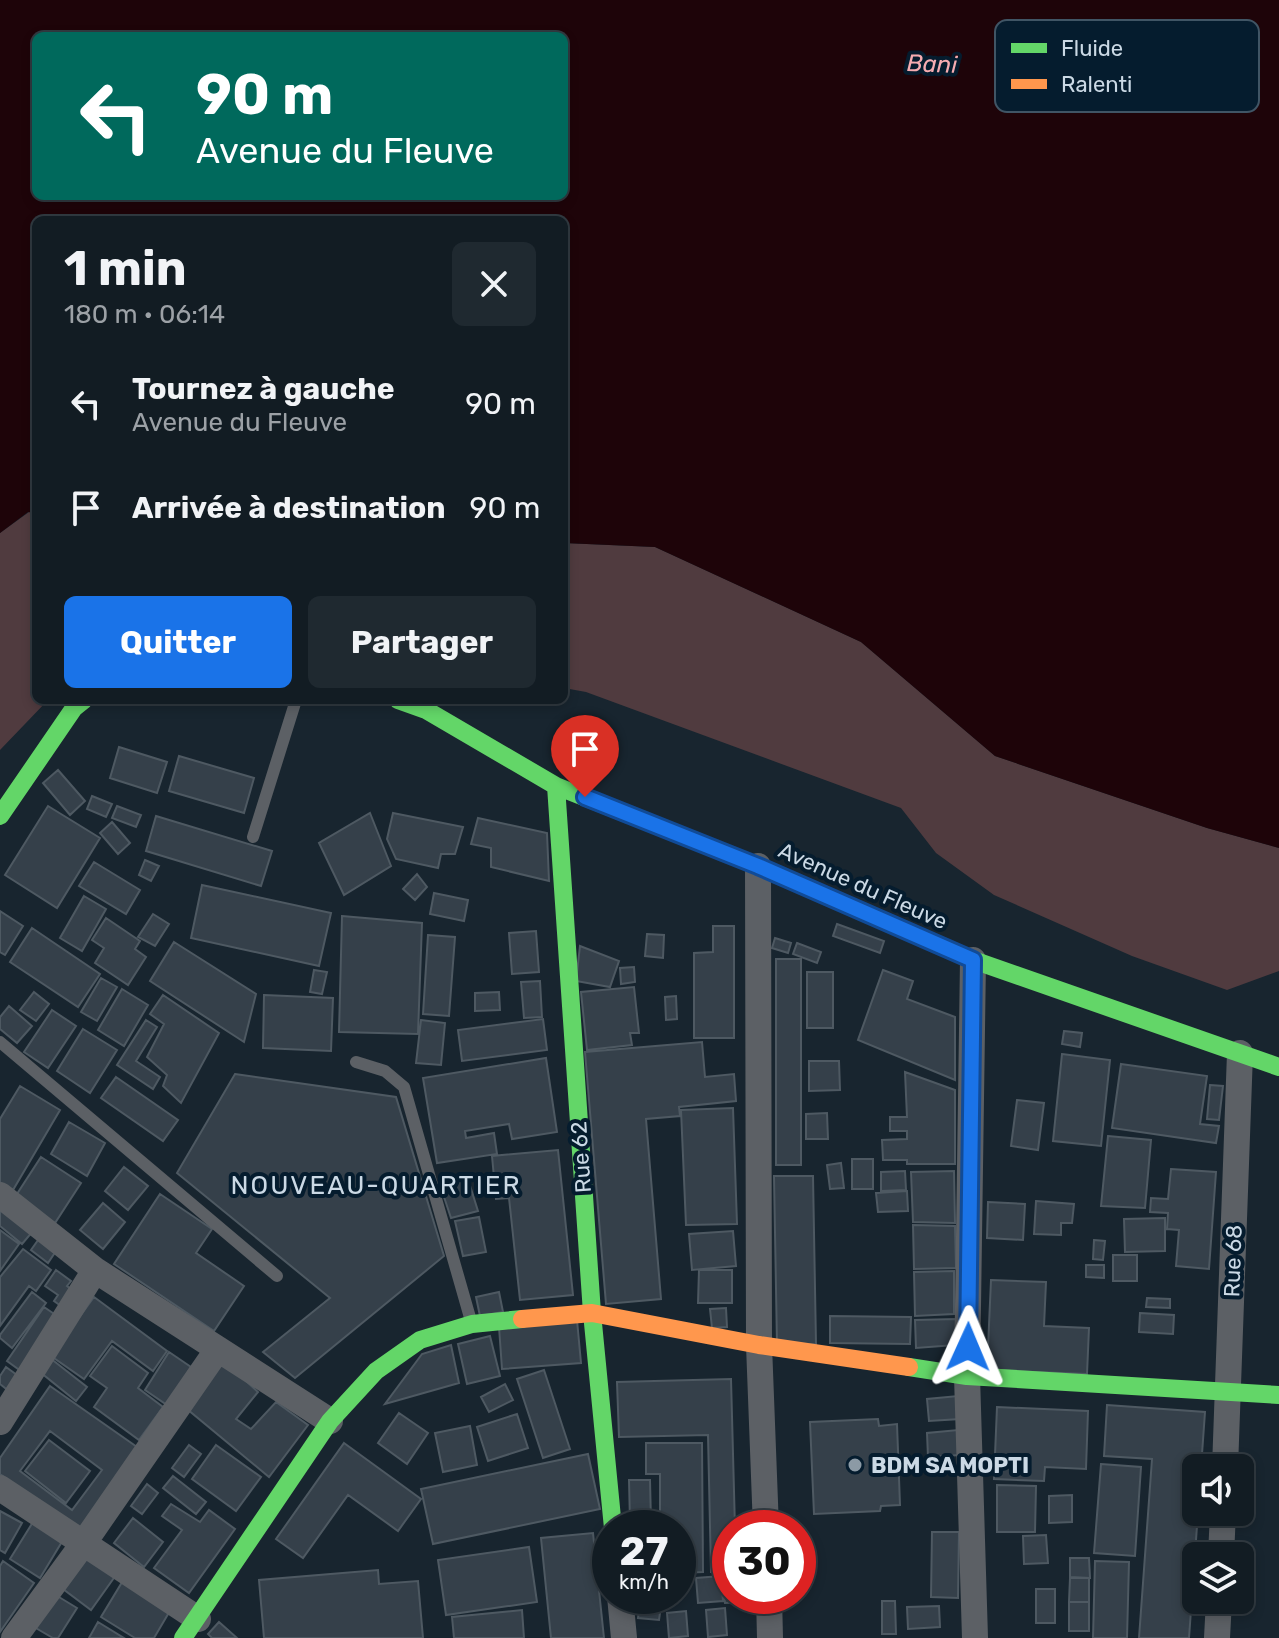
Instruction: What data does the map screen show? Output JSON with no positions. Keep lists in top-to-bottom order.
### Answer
{
  "streets": {
    "street": ["Avenue du Fleuve", "Rue 62", "Rue 68"]
  },
  "crossings": [
    ["Avenue du Fleuve", "Rue 62"],
    ["Avenue du Fleuve", "Rue 68"]
  ],
  "districts": ["NOUVEAU-QUARTIER"],
  "water": ["Bani"],
  "places": ["BDM SA MOPTI"],
  "legend": ["Fluide", "Ralenti"],
  "page": {
    "turn": ["90 m", "Avenue du Fleuve"],
    "heading": ["1 min", "180 m · 06:14"],
    "list": [
      {
        "name": "Tournez à gauche",
        "note": "Avenue du Fleuve",
        "value": "90 m"
      },
      {
        "name": "Arrivée à destination",
        "value": "90 m"
      }
    ],
    "buttons": ["Quitter", "Partager"],
    "speed": "27 km/h",
    "limit": "30"
  }
}
